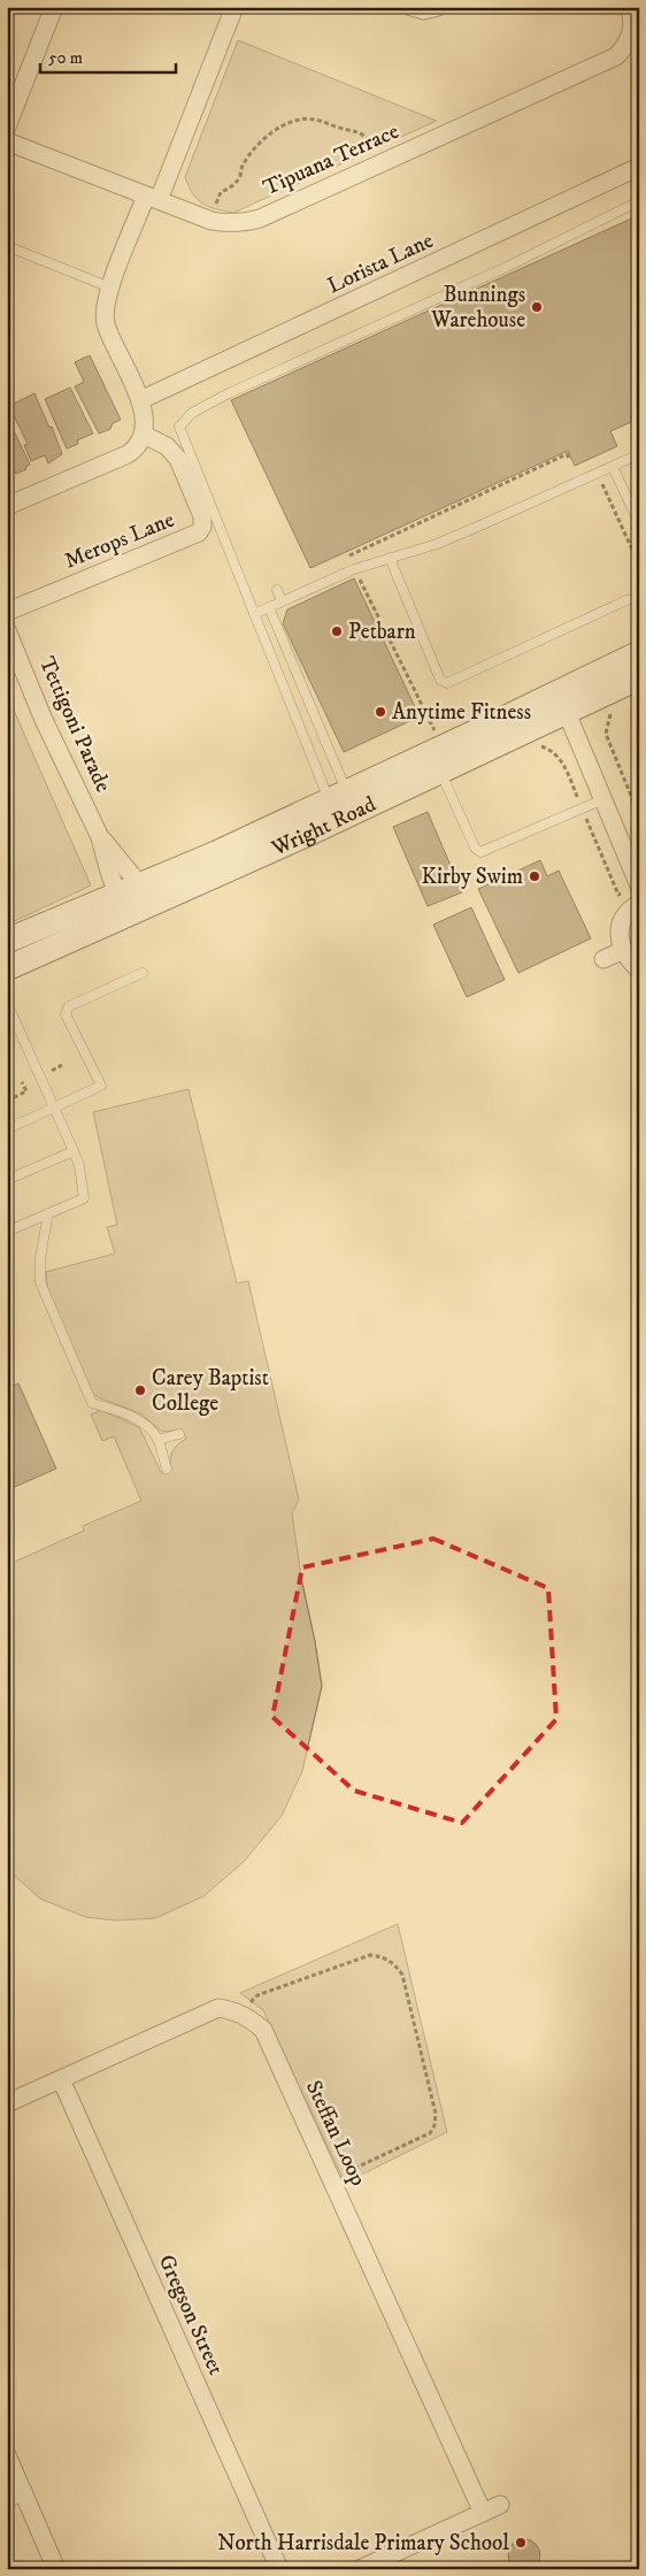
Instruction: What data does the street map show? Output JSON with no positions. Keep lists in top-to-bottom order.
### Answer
{
  "streets": {
    "street": [
      "Tipuana Terrace",
      "Lorista Lane",
      "Merops Lane",
      "Tettigoni Parade",
      "Wright Road",
      "Steffan Loop",
      "Gregson Street"
    ]
  },
  "crossings": [
    ["Tettigoni Parade", "Wright Road"],
    ["Steffan Loop", "Gregson Street"]
  ],
  "places": [
    "Bunnings Warehouse",
    "Petbarn",
    "Anytime Fitness",
    "Kirby Swim",
    "Carey Baptist College",
    "North Harrisdale Primary School"
  ],
  "scale_bar": "50 m"
}
